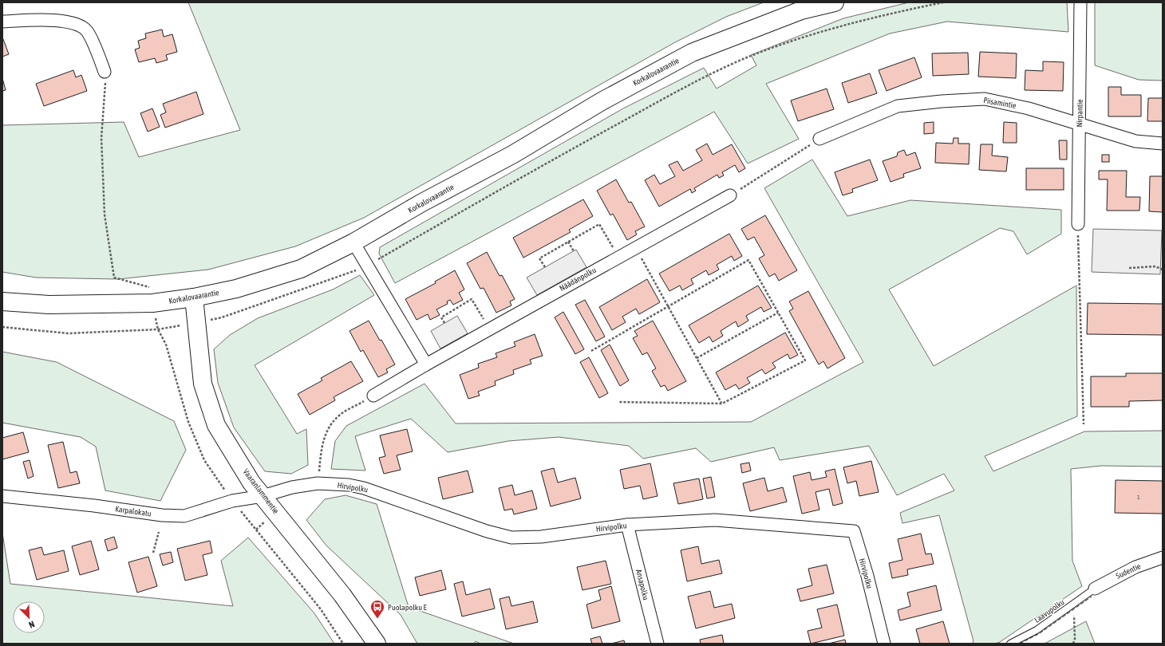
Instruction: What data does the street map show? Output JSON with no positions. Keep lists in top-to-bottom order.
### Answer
{
  "streets": {
    "street": [
      "Korkalovaarantie",
      "Piisamintie",
      "Nirpantie",
      "Näädänpolku",
      "Hirvipolku",
      "Vaaranlammentie",
      "Karpalokatu",
      "Sudentie",
      "Ansapolku"
    ],
    "lane": ["Laavupolku"]
  },
  "crossings": [
    ["Korkalovaarantie", "Vaaranlammentie"],
    ["Piisamintie", "Nirpantie"],
    ["Hirvipolku", "Vaaranlammentie"],
    ["Hirvipolku", "Karpalokatu"],
    ["Hirvipolku", "Ansapolku"],
    ["Vaaranlammentie", "Karpalokatu"],
    ["Sudentie", "Laavupolku"]
  ],
  "places": {
    "bus stop": ["Puolapolku E"]
  },
  "house_numbers": ["1"],
  "north": "bottom right"
}
